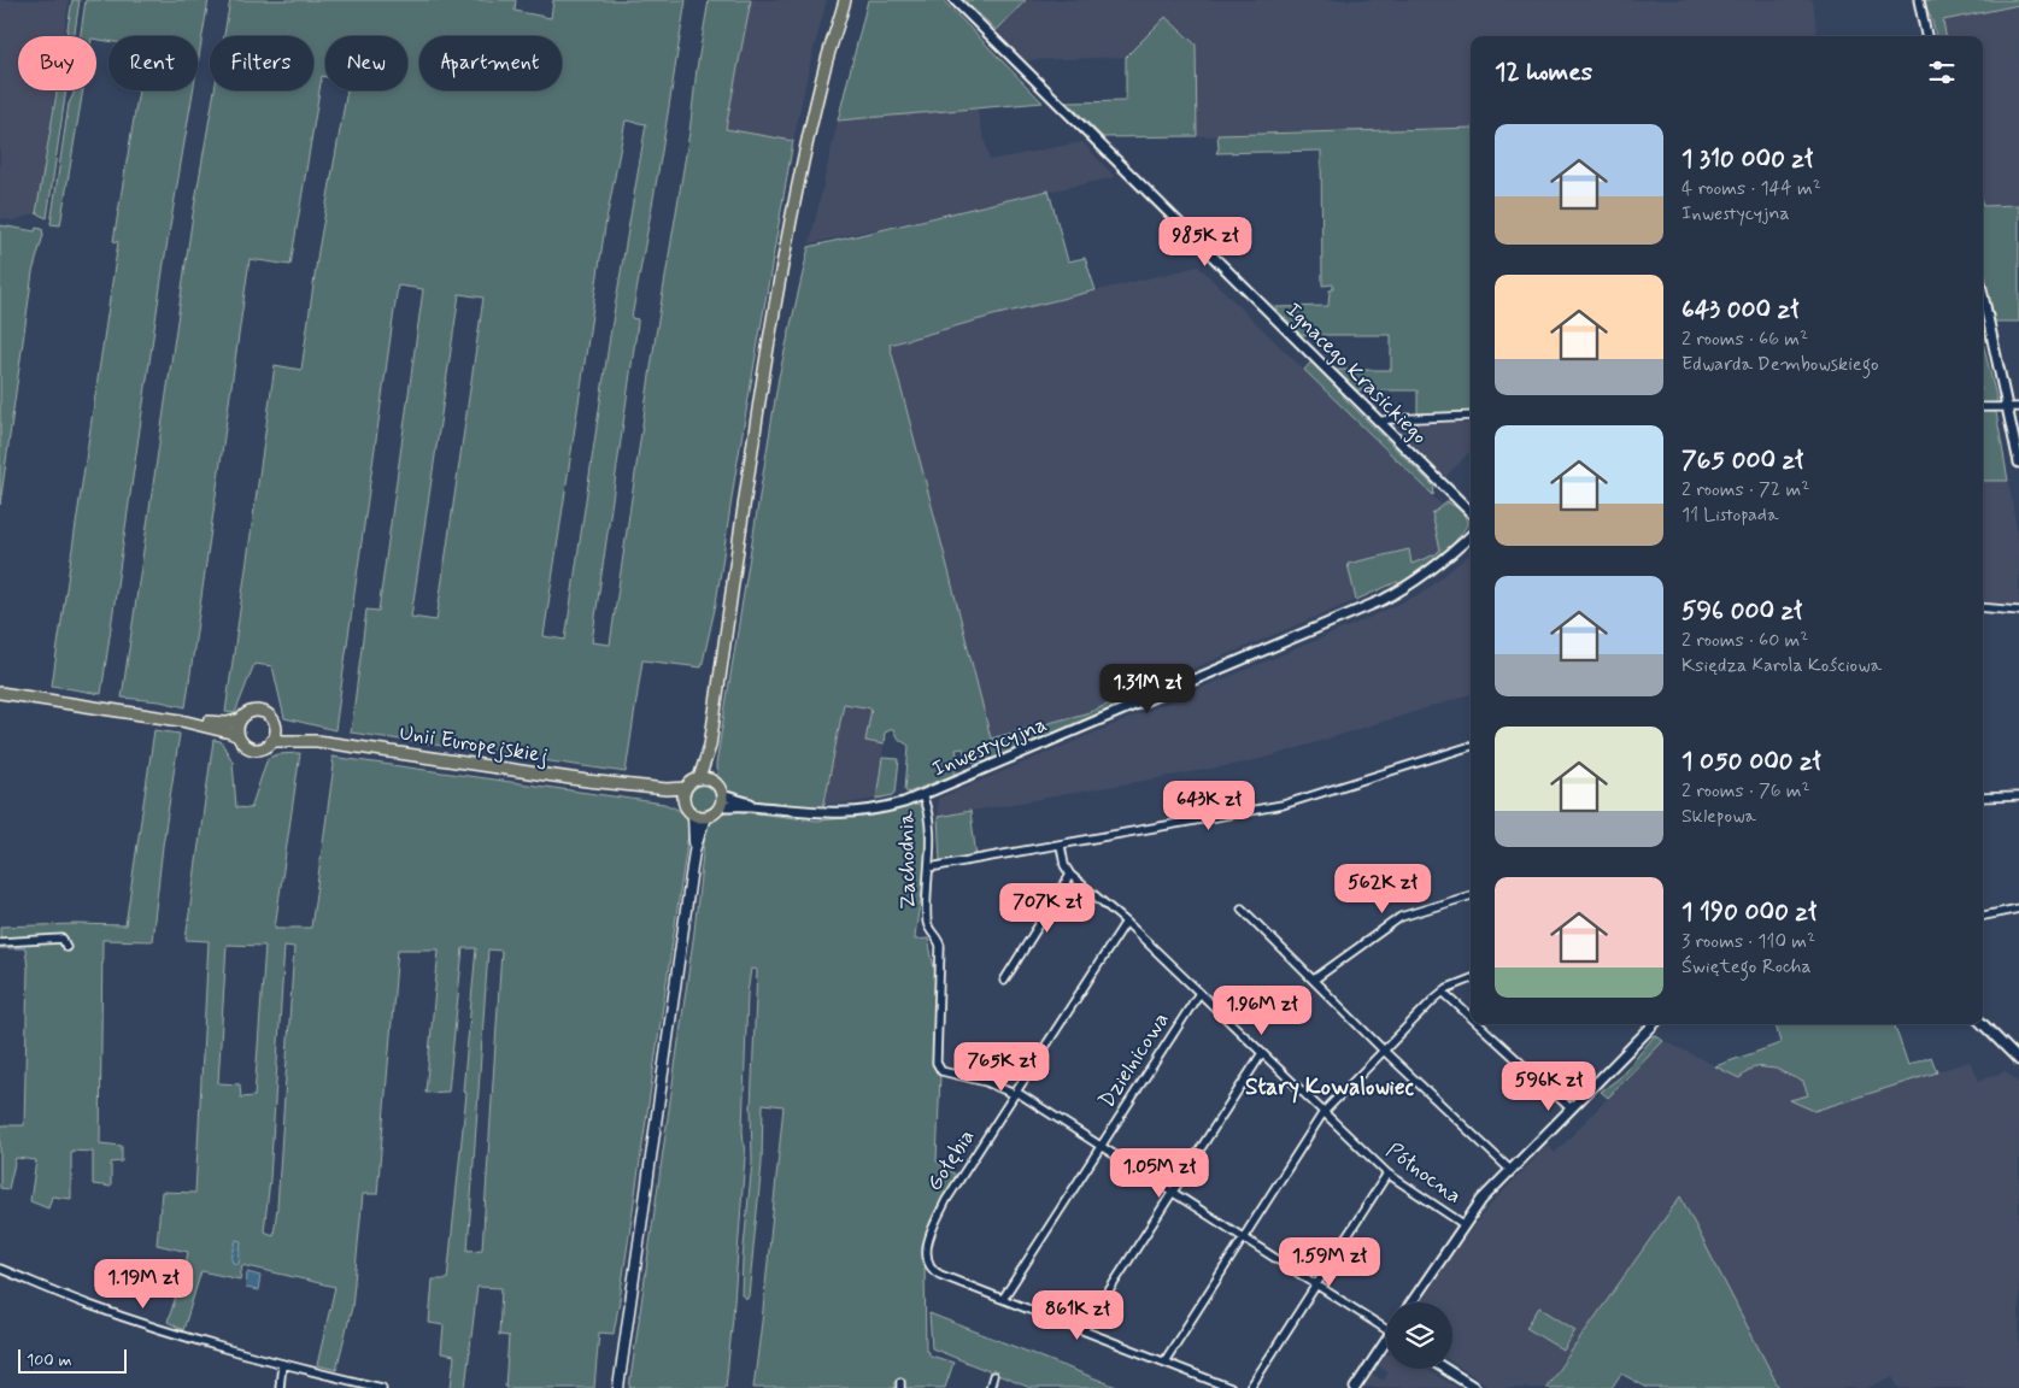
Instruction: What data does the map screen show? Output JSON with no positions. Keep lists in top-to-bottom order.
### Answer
{
  "streets": {
    "main road": ["Unii Europejskiej"],
    "street": [
      "Ignacego Krasickiego",
      "Inwestycyjna",
      "Zachodnia",
      "Dzielnicowa",
      "Gołębia",
      "Północna"
    ]
  },
  "crossings": [
    ["Unii Europejskiej", "Inwestycyjna"],
    ["Inwestycyjna", "Zachodnia"],
    ["Zachodnia", "Gołębia"],
    ["Dzielnicowa", "Gołębia"],
    ["Dzielnicowa", "Północna"],
    ["Gołębia", "Północna"]
  ],
  "districts": ["Stary Kowalowiec"],
  "scale_bar": "100 m",
  "page": {
    "chip": [
      "Buy",
      "Rent",
      "Filters",
      "New",
      "Apartment"
    ],
    "heading": "12 homes",
    "list": [
      {
        "name": "1 310 000 zł",
        "note": "4 rooms · 144 m² · Inwestycyjna"
      },
      {
        "name": "643 000 zł",
        "note": "2 rooms · 66 m² · Edwarda Dembowskiego"
      },
      {
        "name": "765 000 zł",
        "note": "2 rooms · 72 m² · 11 Listopada"
      },
      {
        "name": "596 000 zł",
        "note": "2 rooms · 60 m² · Księdza Karola Kościowa"
      },
      {
        "name": "1 050 000 zł",
        "note": "2 rooms · 76 m² · Sklepowa"
      },
      {
        "name": "1 190 000 zł",
        "note": "3 rooms · 110 m² · Świętego Rocha"
      }
    ],
    "price": [
      "985K zł",
      "1.31M zł",
      "643K zł",
      "562K zł",
      "707K zł",
      "1.96M zł",
      "765K zł",
      "596K zł",
      "1.05M zł",
      "1.59M zł",
      "1.19M zł",
      "861K zł"
    ],
    "scale": "100 m"
  }
}
